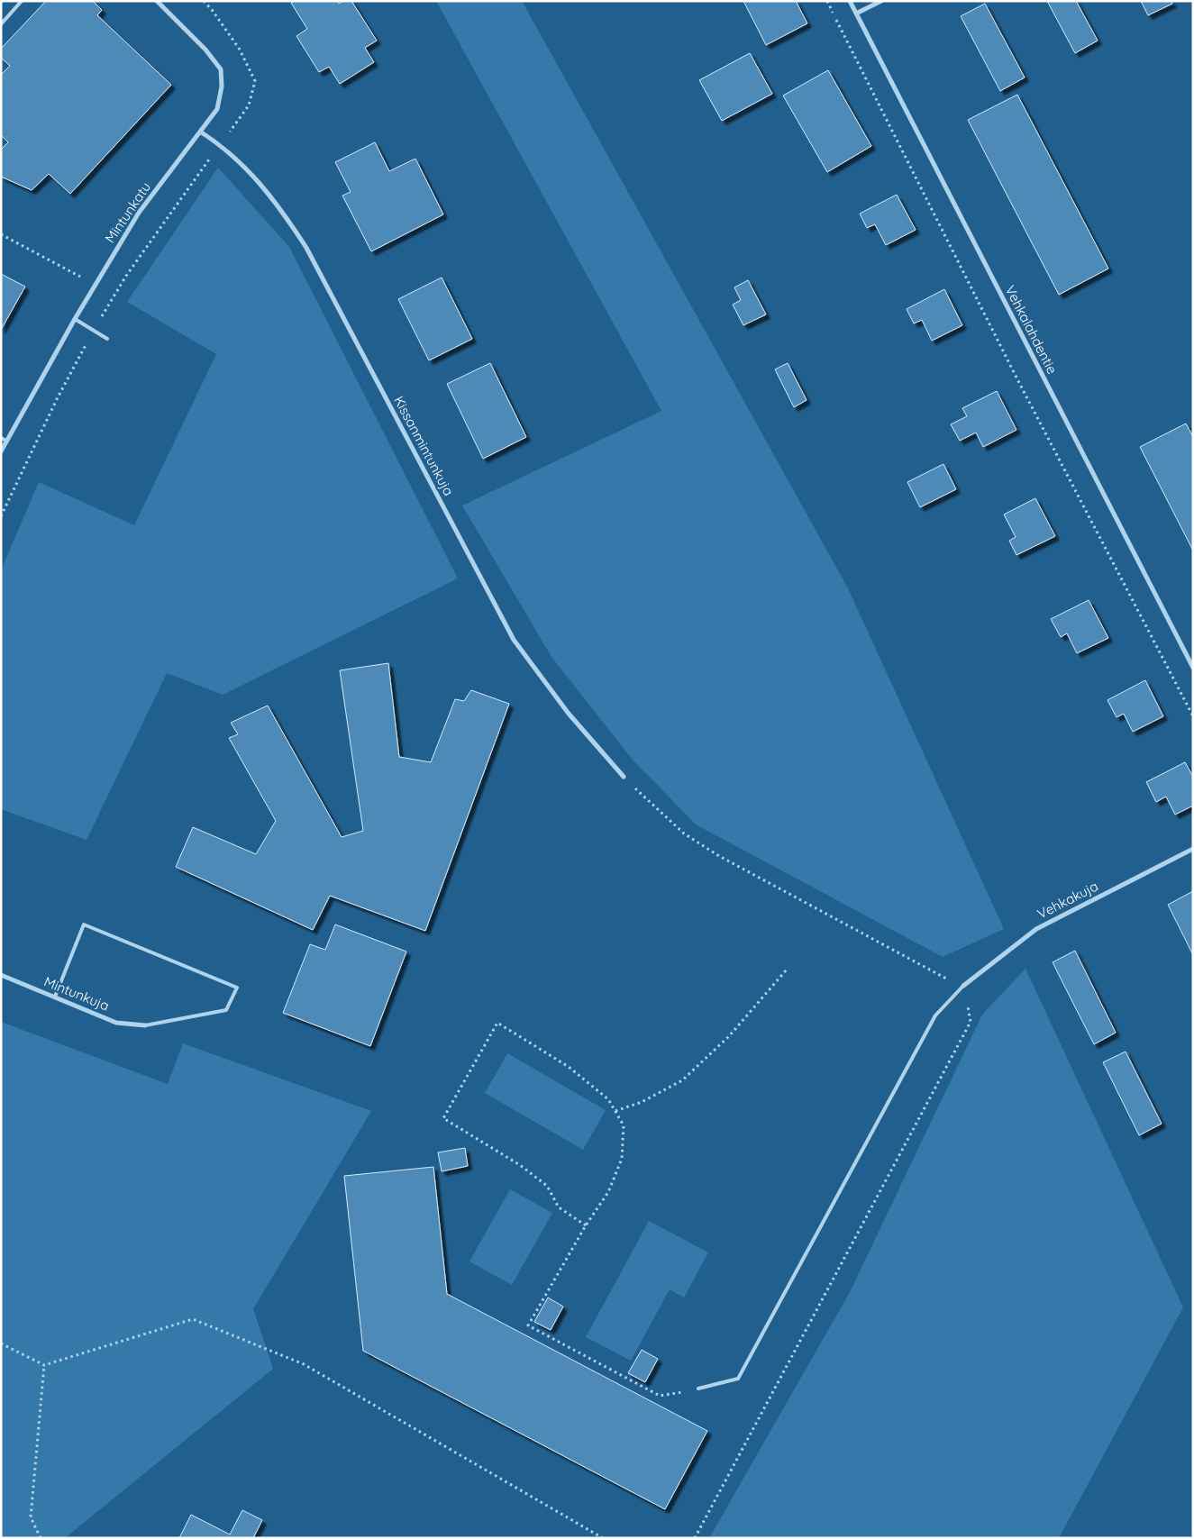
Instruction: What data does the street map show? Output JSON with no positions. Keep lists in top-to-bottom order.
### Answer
{
  "streets": {
    "street": [
      "Mintunkatu",
      "Vehkalahdentie",
      "Kissanmintunkuja",
      "Vehkakuja",
      "Mintunkuja"
    ]
  },
  "crossings": [
    ["Mintunkatu", "Kissanmintunkuja"]
  ]
}
